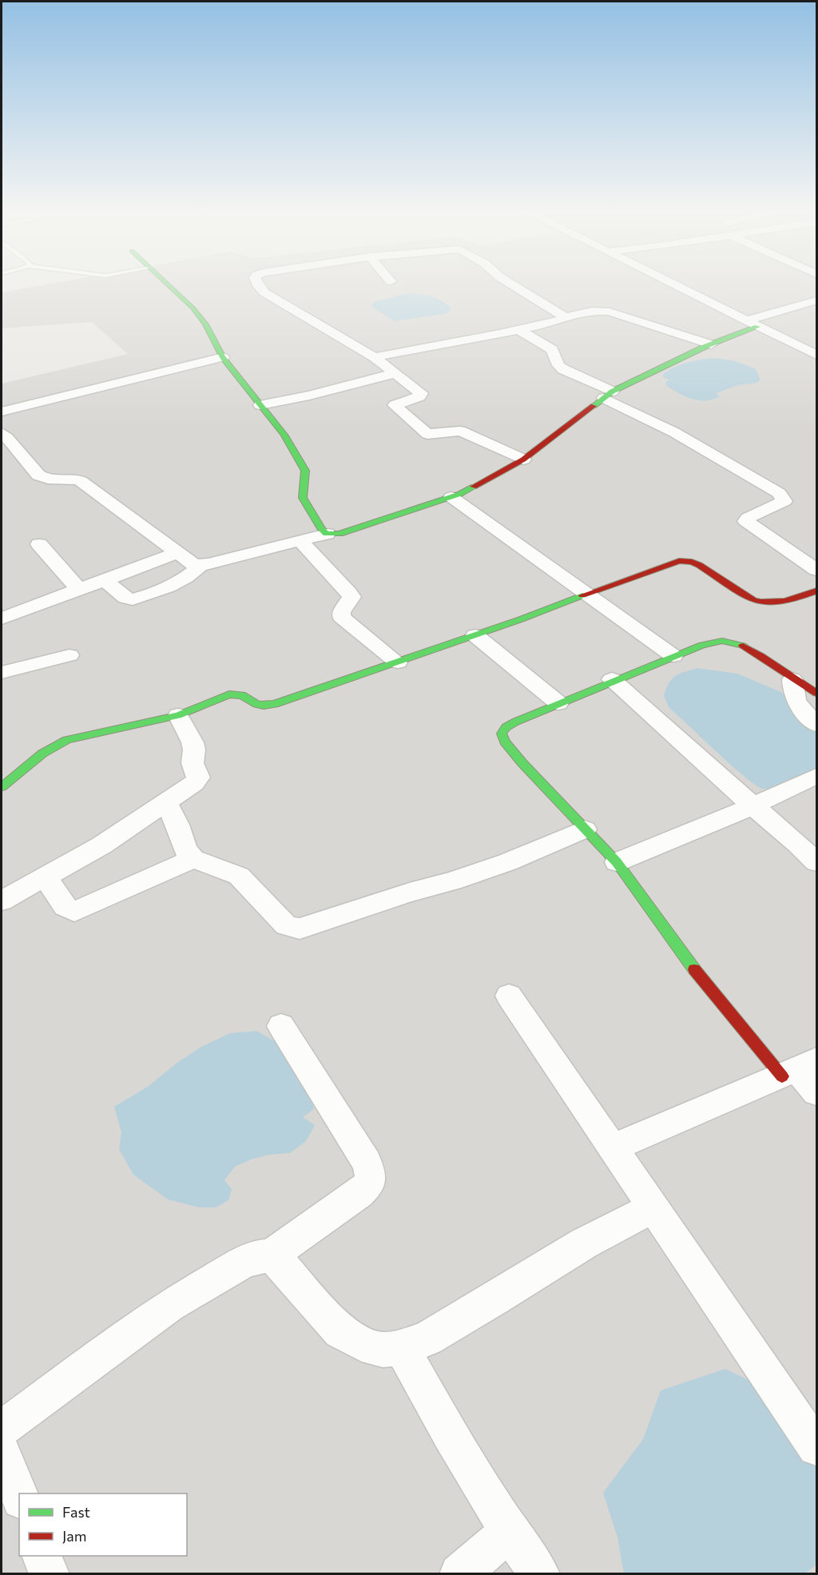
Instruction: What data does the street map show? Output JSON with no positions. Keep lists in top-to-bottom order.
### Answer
{
  "legend": ["Fast", "Jam"]
}
